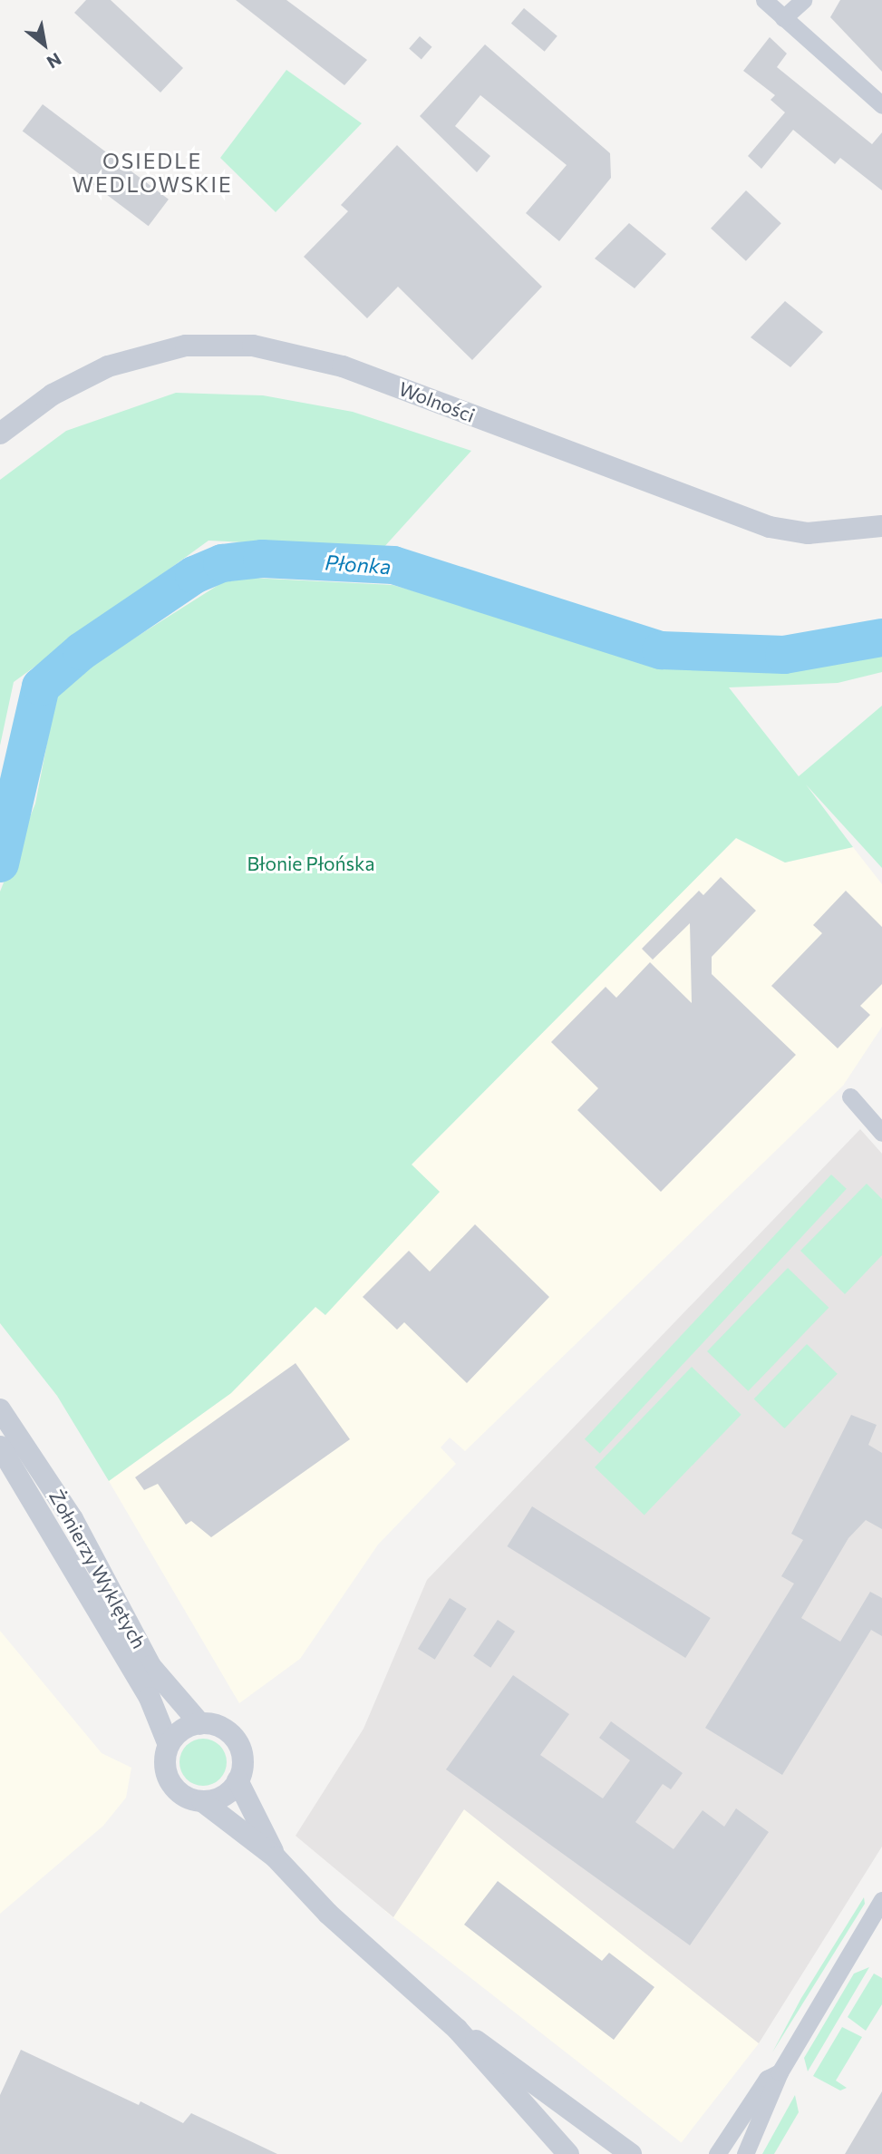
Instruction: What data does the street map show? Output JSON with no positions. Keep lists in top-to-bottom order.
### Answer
{
  "streets": {
    "street": ["Wolności", "Żołnierzy Wyklętych"]
  },
  "districts": ["OSIEDLE WEDLOWSKIE"],
  "water": ["Płonka"],
  "parks": ["Błonie Płońska"],
  "north": "bottom right"
}
